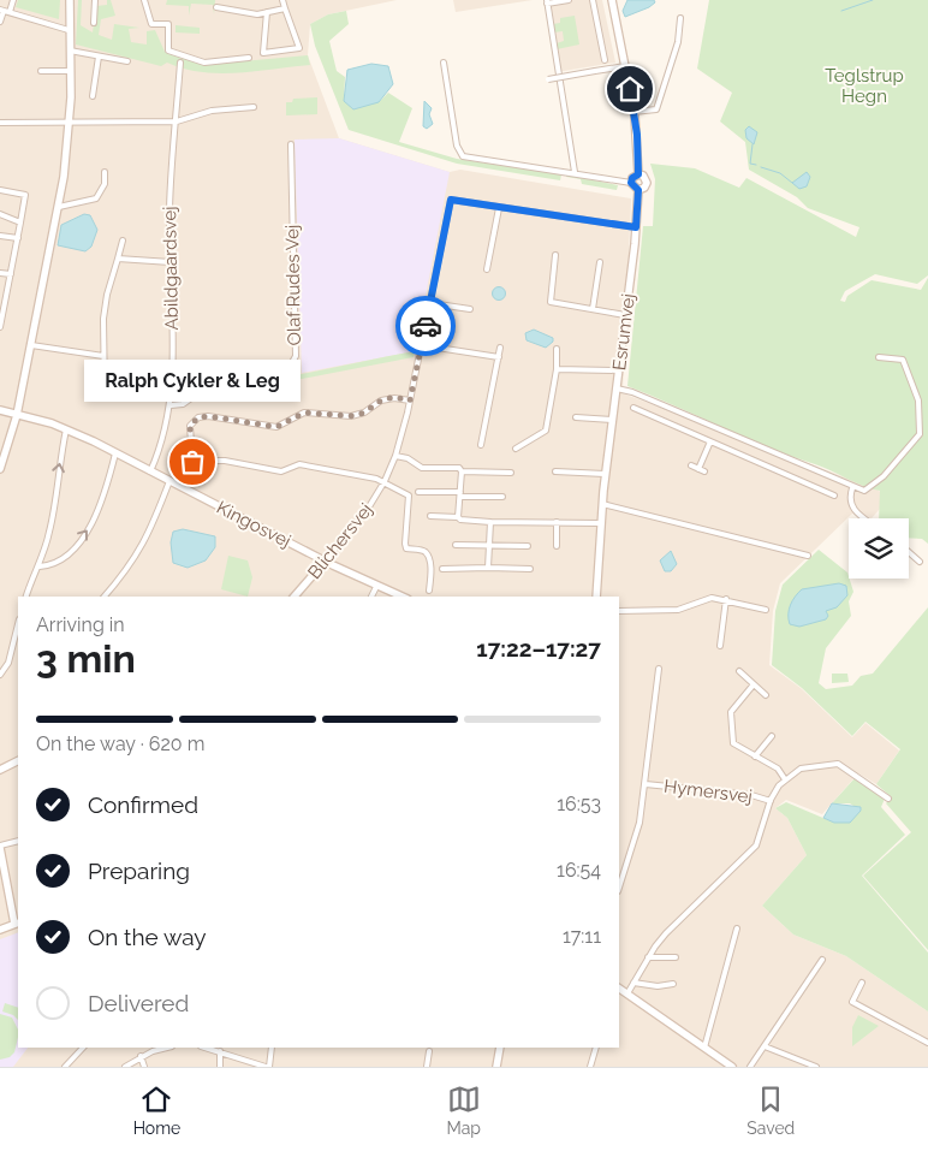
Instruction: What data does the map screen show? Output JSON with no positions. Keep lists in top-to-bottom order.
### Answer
{
  "streets": {
    "street": [
      "Abildgaardsvej",
      "Olaf Rudes Vej",
      "Esrumvej",
      "Kingosvej",
      "Blichersvej",
      "Hymersvej"
    ]
  },
  "crossings": [
    ["Abildgaardsvej", "Olaf Rudes Vej"],
    ["Abildgaardsvej", "Kingosvej"],
    ["Kingosvej", "Blichersvej"]
  ],
  "parks": ["Teglstrup Hegn"],
  "places": ["Ralph Cykler & Leg"],
  "page": {
    "bubble": "Ralph Cykler & Leg",
    "heading": ["3 min", "Arriving in", "17:22–17:27"],
    "bar": "On the way · 620 m",
    "list": [
      ["Confirmed", "16:53"],
      ["Preparing", "16:54"],
      ["On the way", "17:11"],
      "Delivered"
    ],
    "tabs": ["Home", "Map", "Saved"]
  }
}
